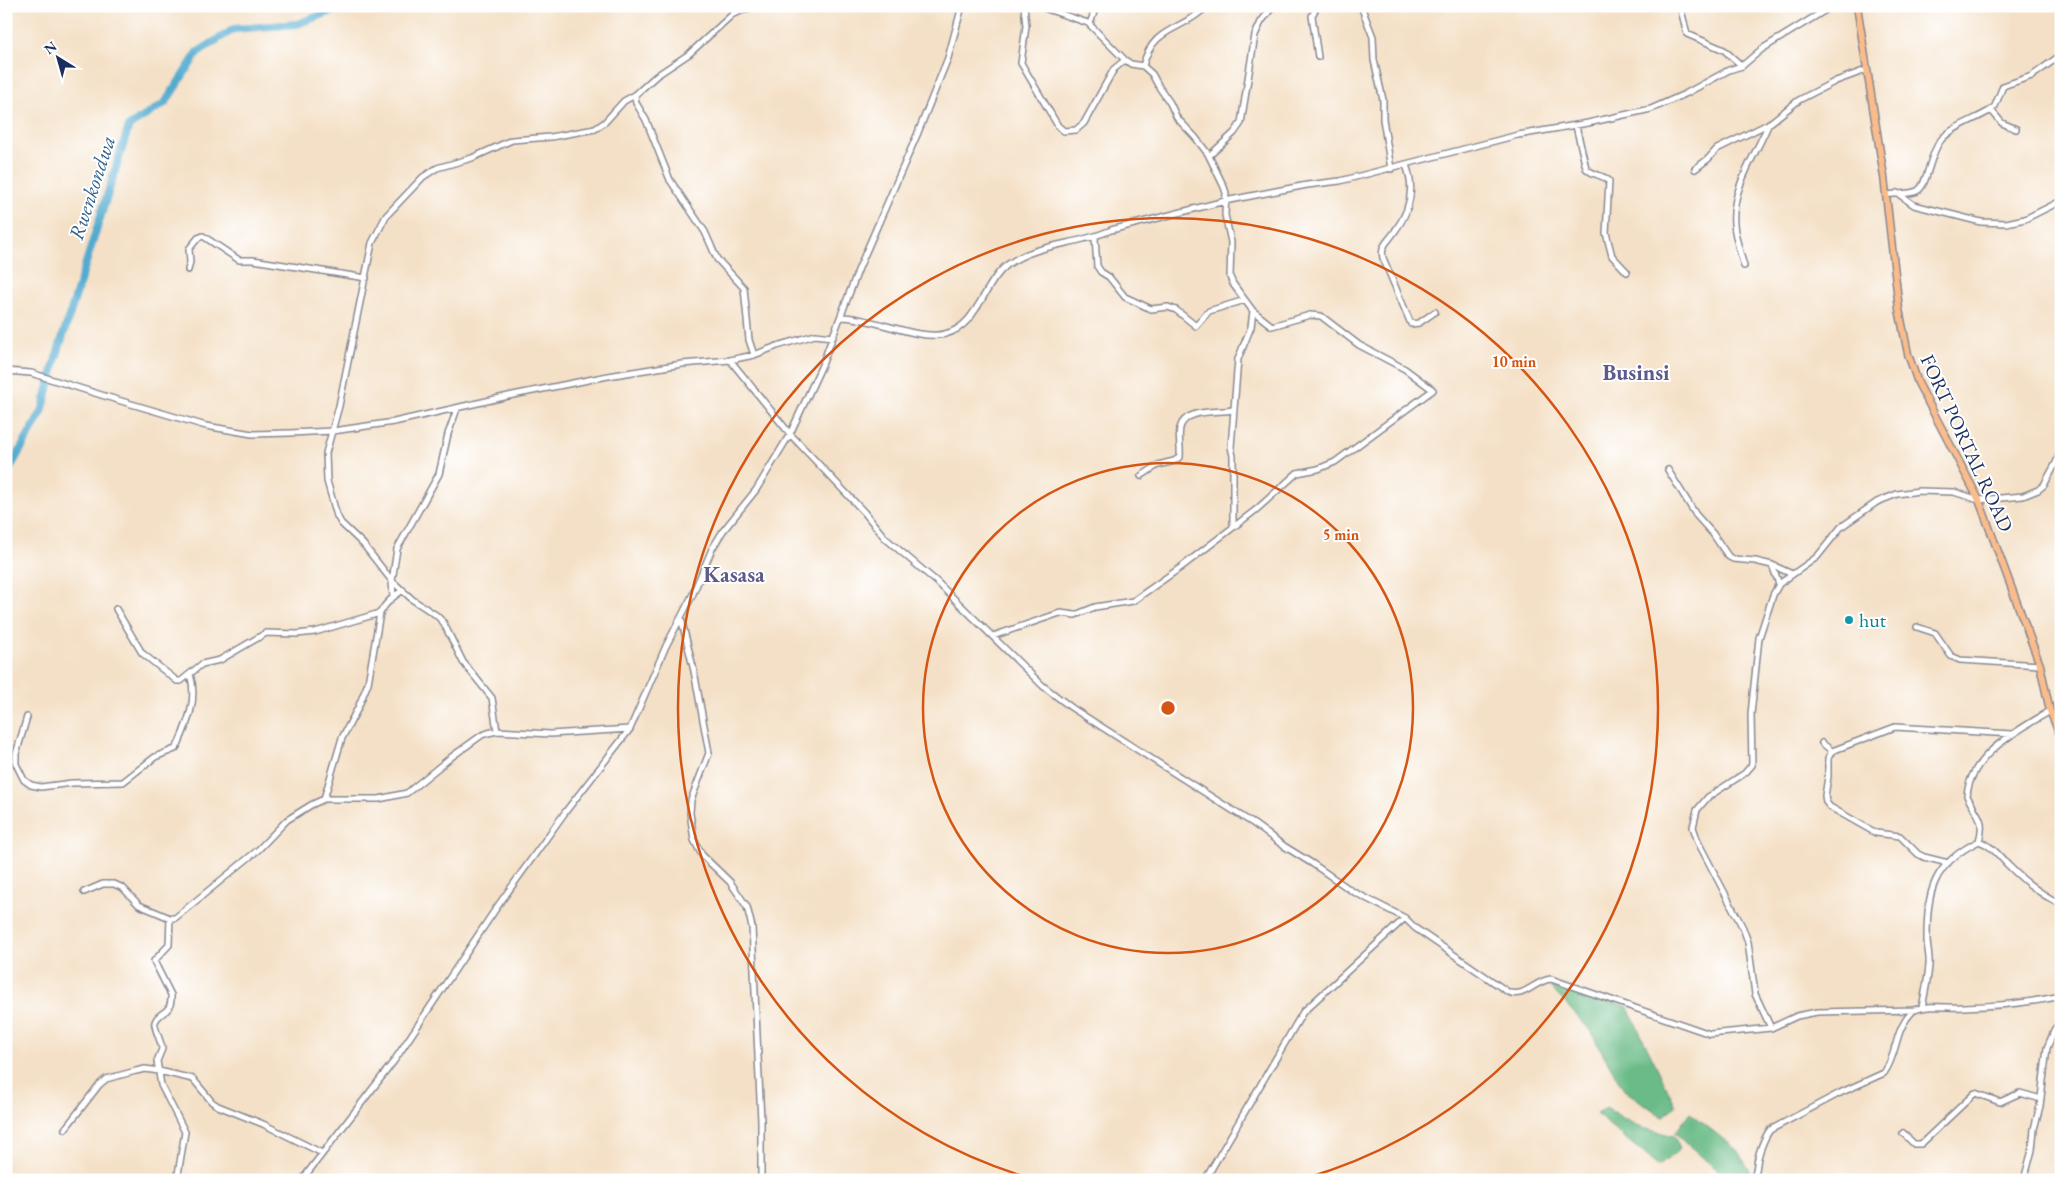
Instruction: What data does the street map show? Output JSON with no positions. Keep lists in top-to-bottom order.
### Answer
{
  "streets": {
    "main road": ["FORT PORTAL ROAD"]
  },
  "districts": ["Businsi", "Kasasa"],
  "water": ["Rwenkondwa"],
  "places": ["hut"],
  "north": "top left",
  "rings": ["10 min", "5 min"]
}
